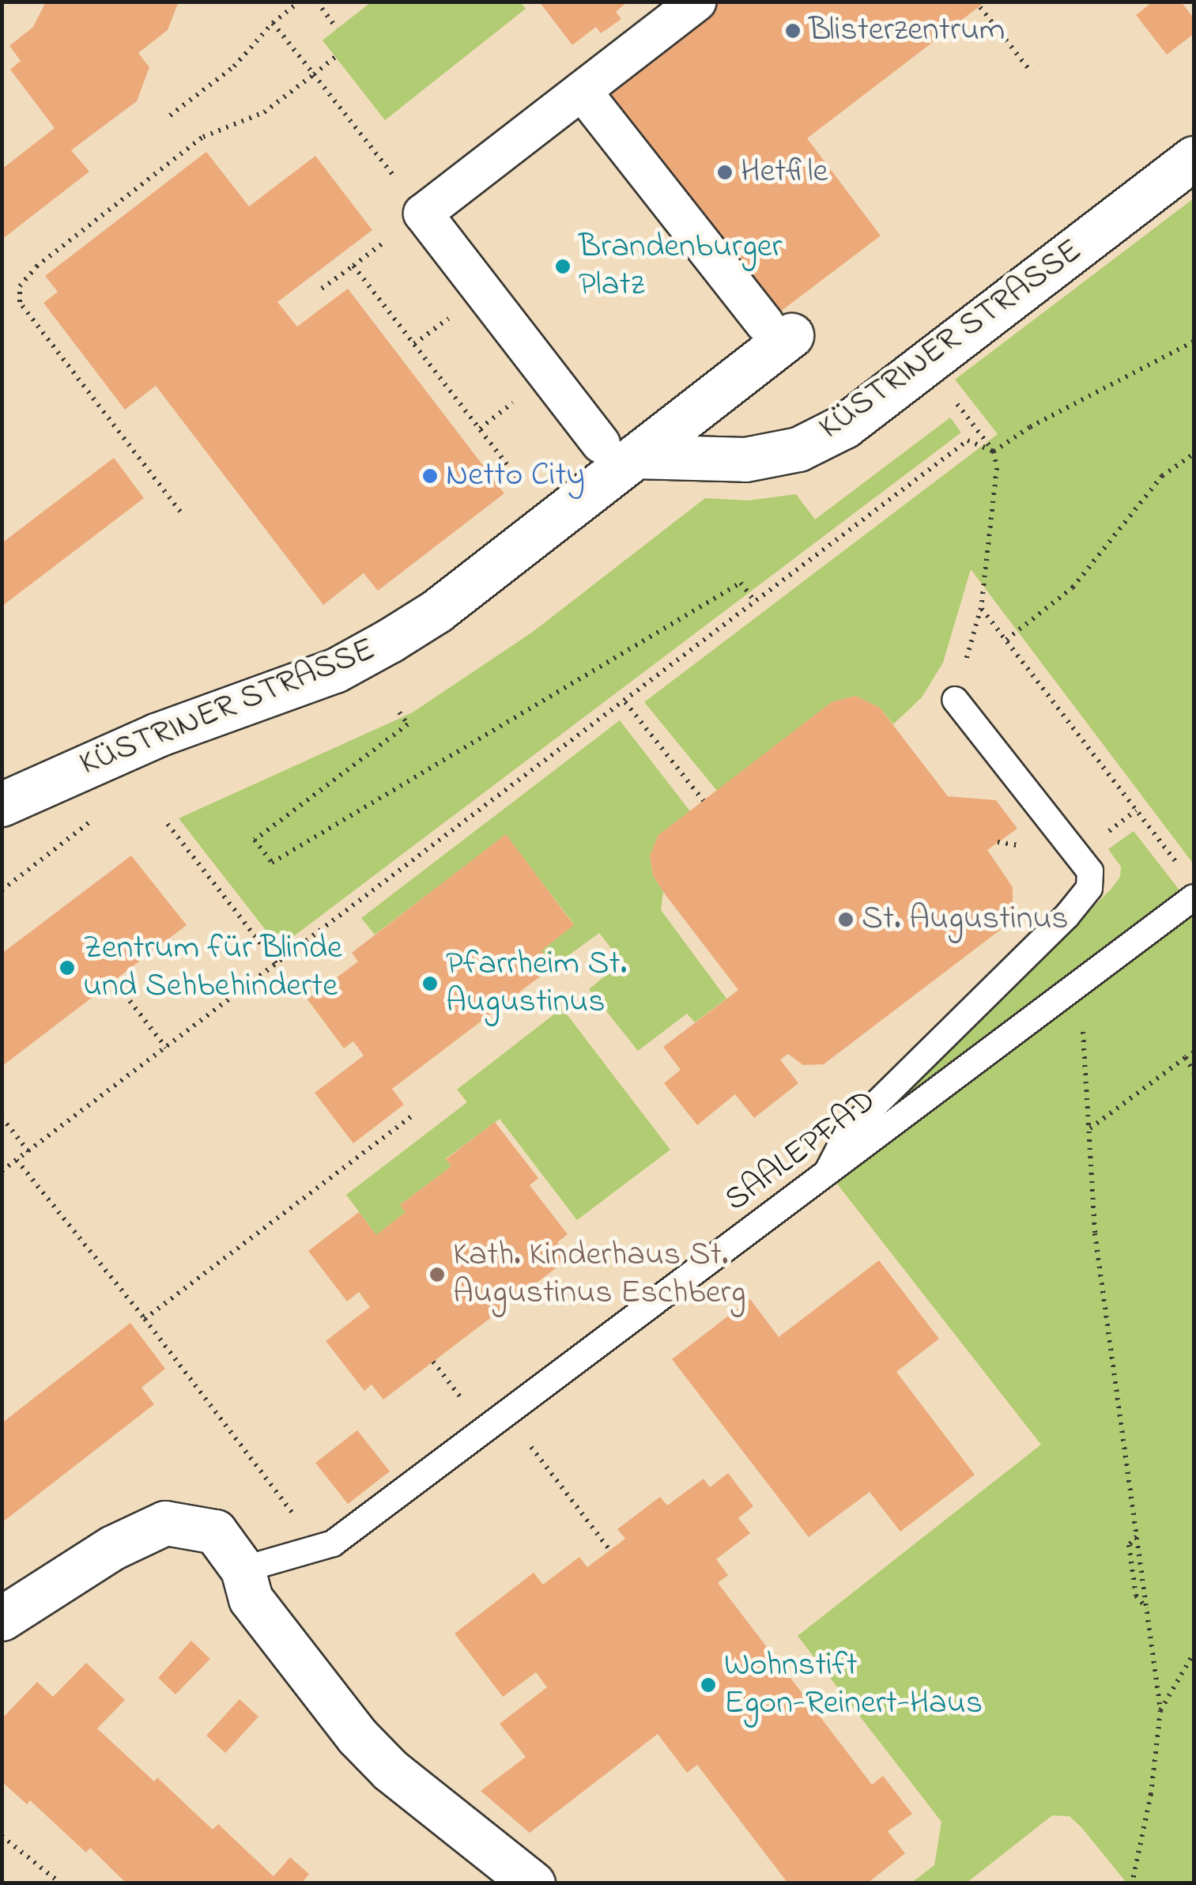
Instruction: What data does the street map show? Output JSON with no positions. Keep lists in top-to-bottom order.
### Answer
{
  "streets": {
    "street": ["KÜSTRINER STRASSE"],
    "lane": ["SAALEPFAD"]
  },
  "places": [
    "Blisterzentrum",
    "Hetfile",
    "Brandenburger Platz",
    "Netto City",
    "St. Augustinus",
    "Zentrum für Blinde und Sehbehinderte",
    "Pfarrheim St. Augustinus",
    "Kath. Kinderhaus St. Augustinus Eschberg",
    "Wohnstift Egon-Reinert-Haus"
  ]
}
